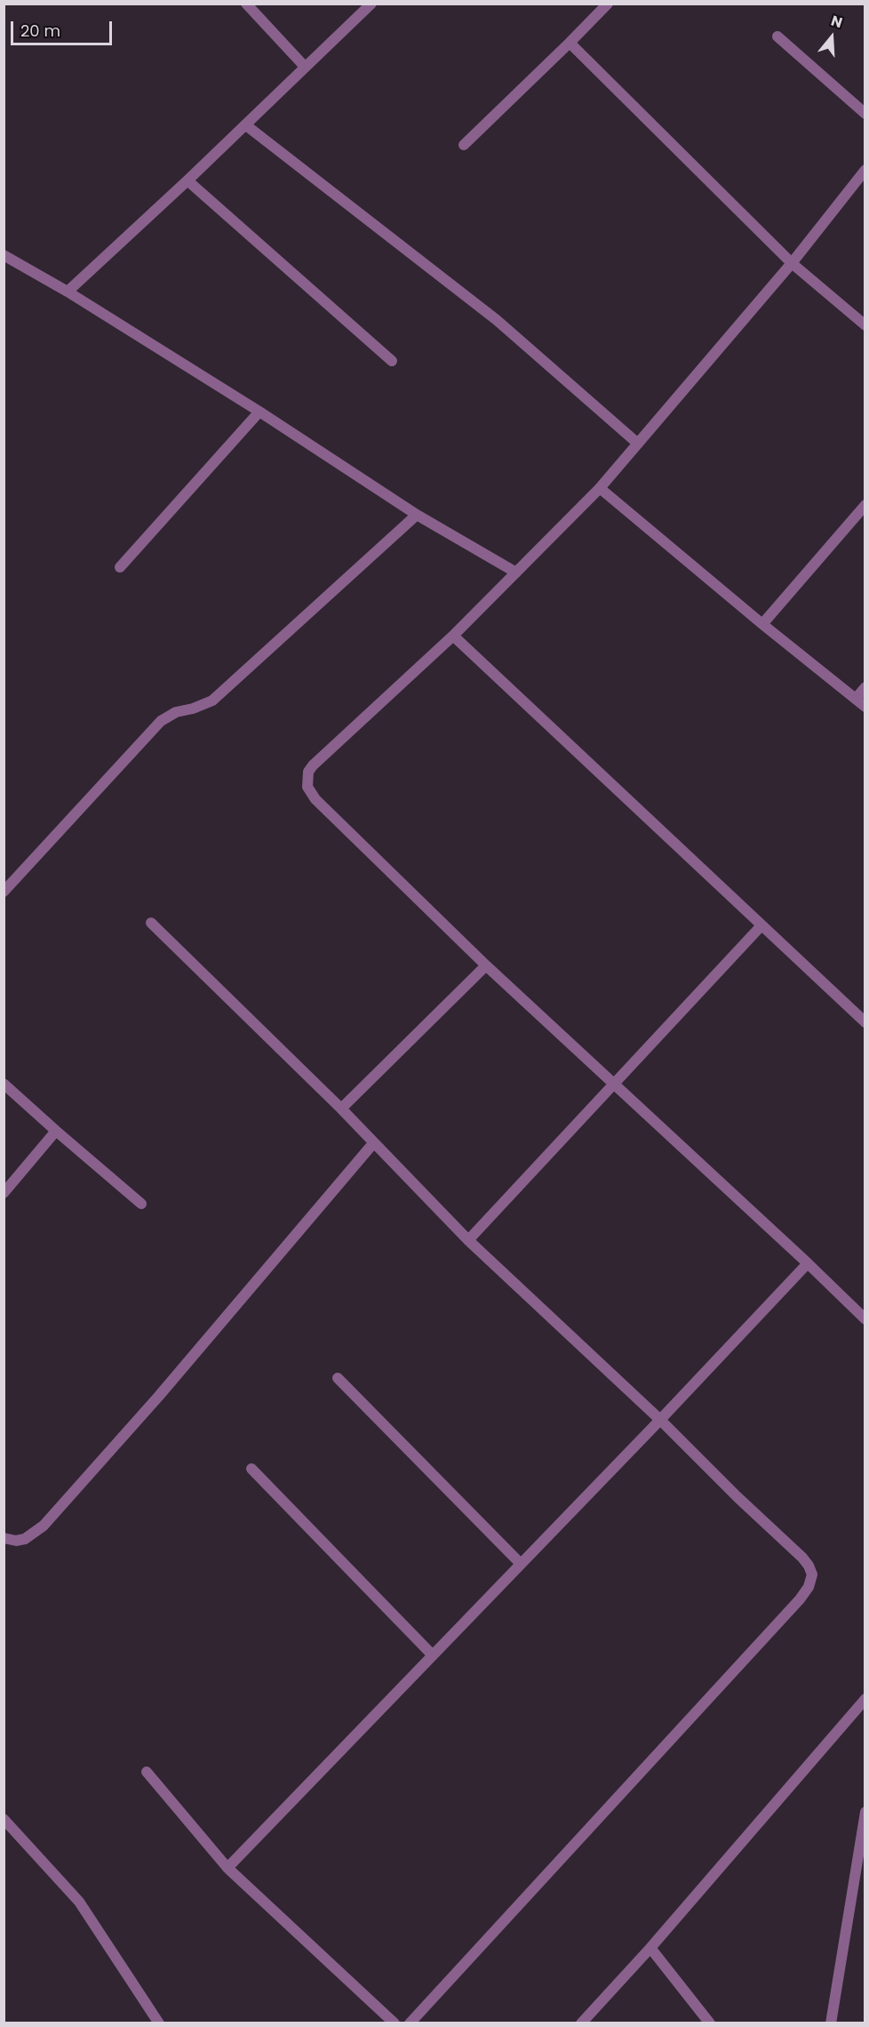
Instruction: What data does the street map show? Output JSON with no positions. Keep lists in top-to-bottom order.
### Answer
{
  "scale_bar": "20 m",
  "north": "top"
}
